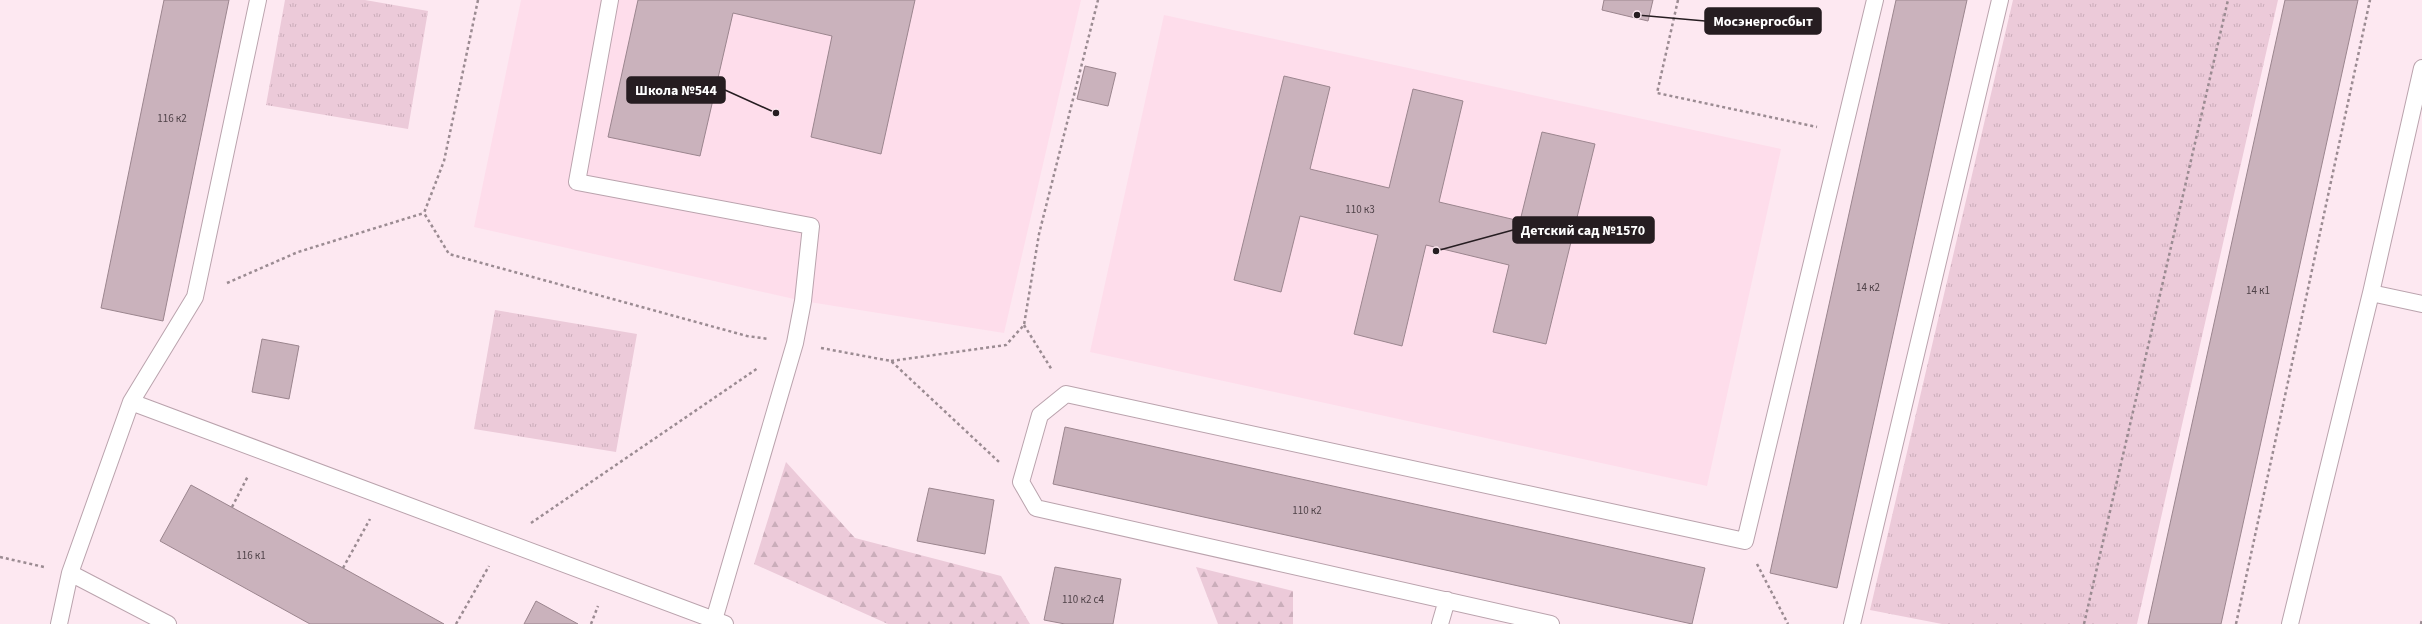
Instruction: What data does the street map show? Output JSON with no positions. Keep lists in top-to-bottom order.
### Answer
{
  "places": ["Мосэнергосбыт", "Школа №544", "Детский сад №1570"],
  "house_numbers": [
    "116 к2",
    "110 к3",
    "14 к2",
    "14 к1",
    "110 к2",
    "116 к1",
    "110 к2 с4"
  ]
}
